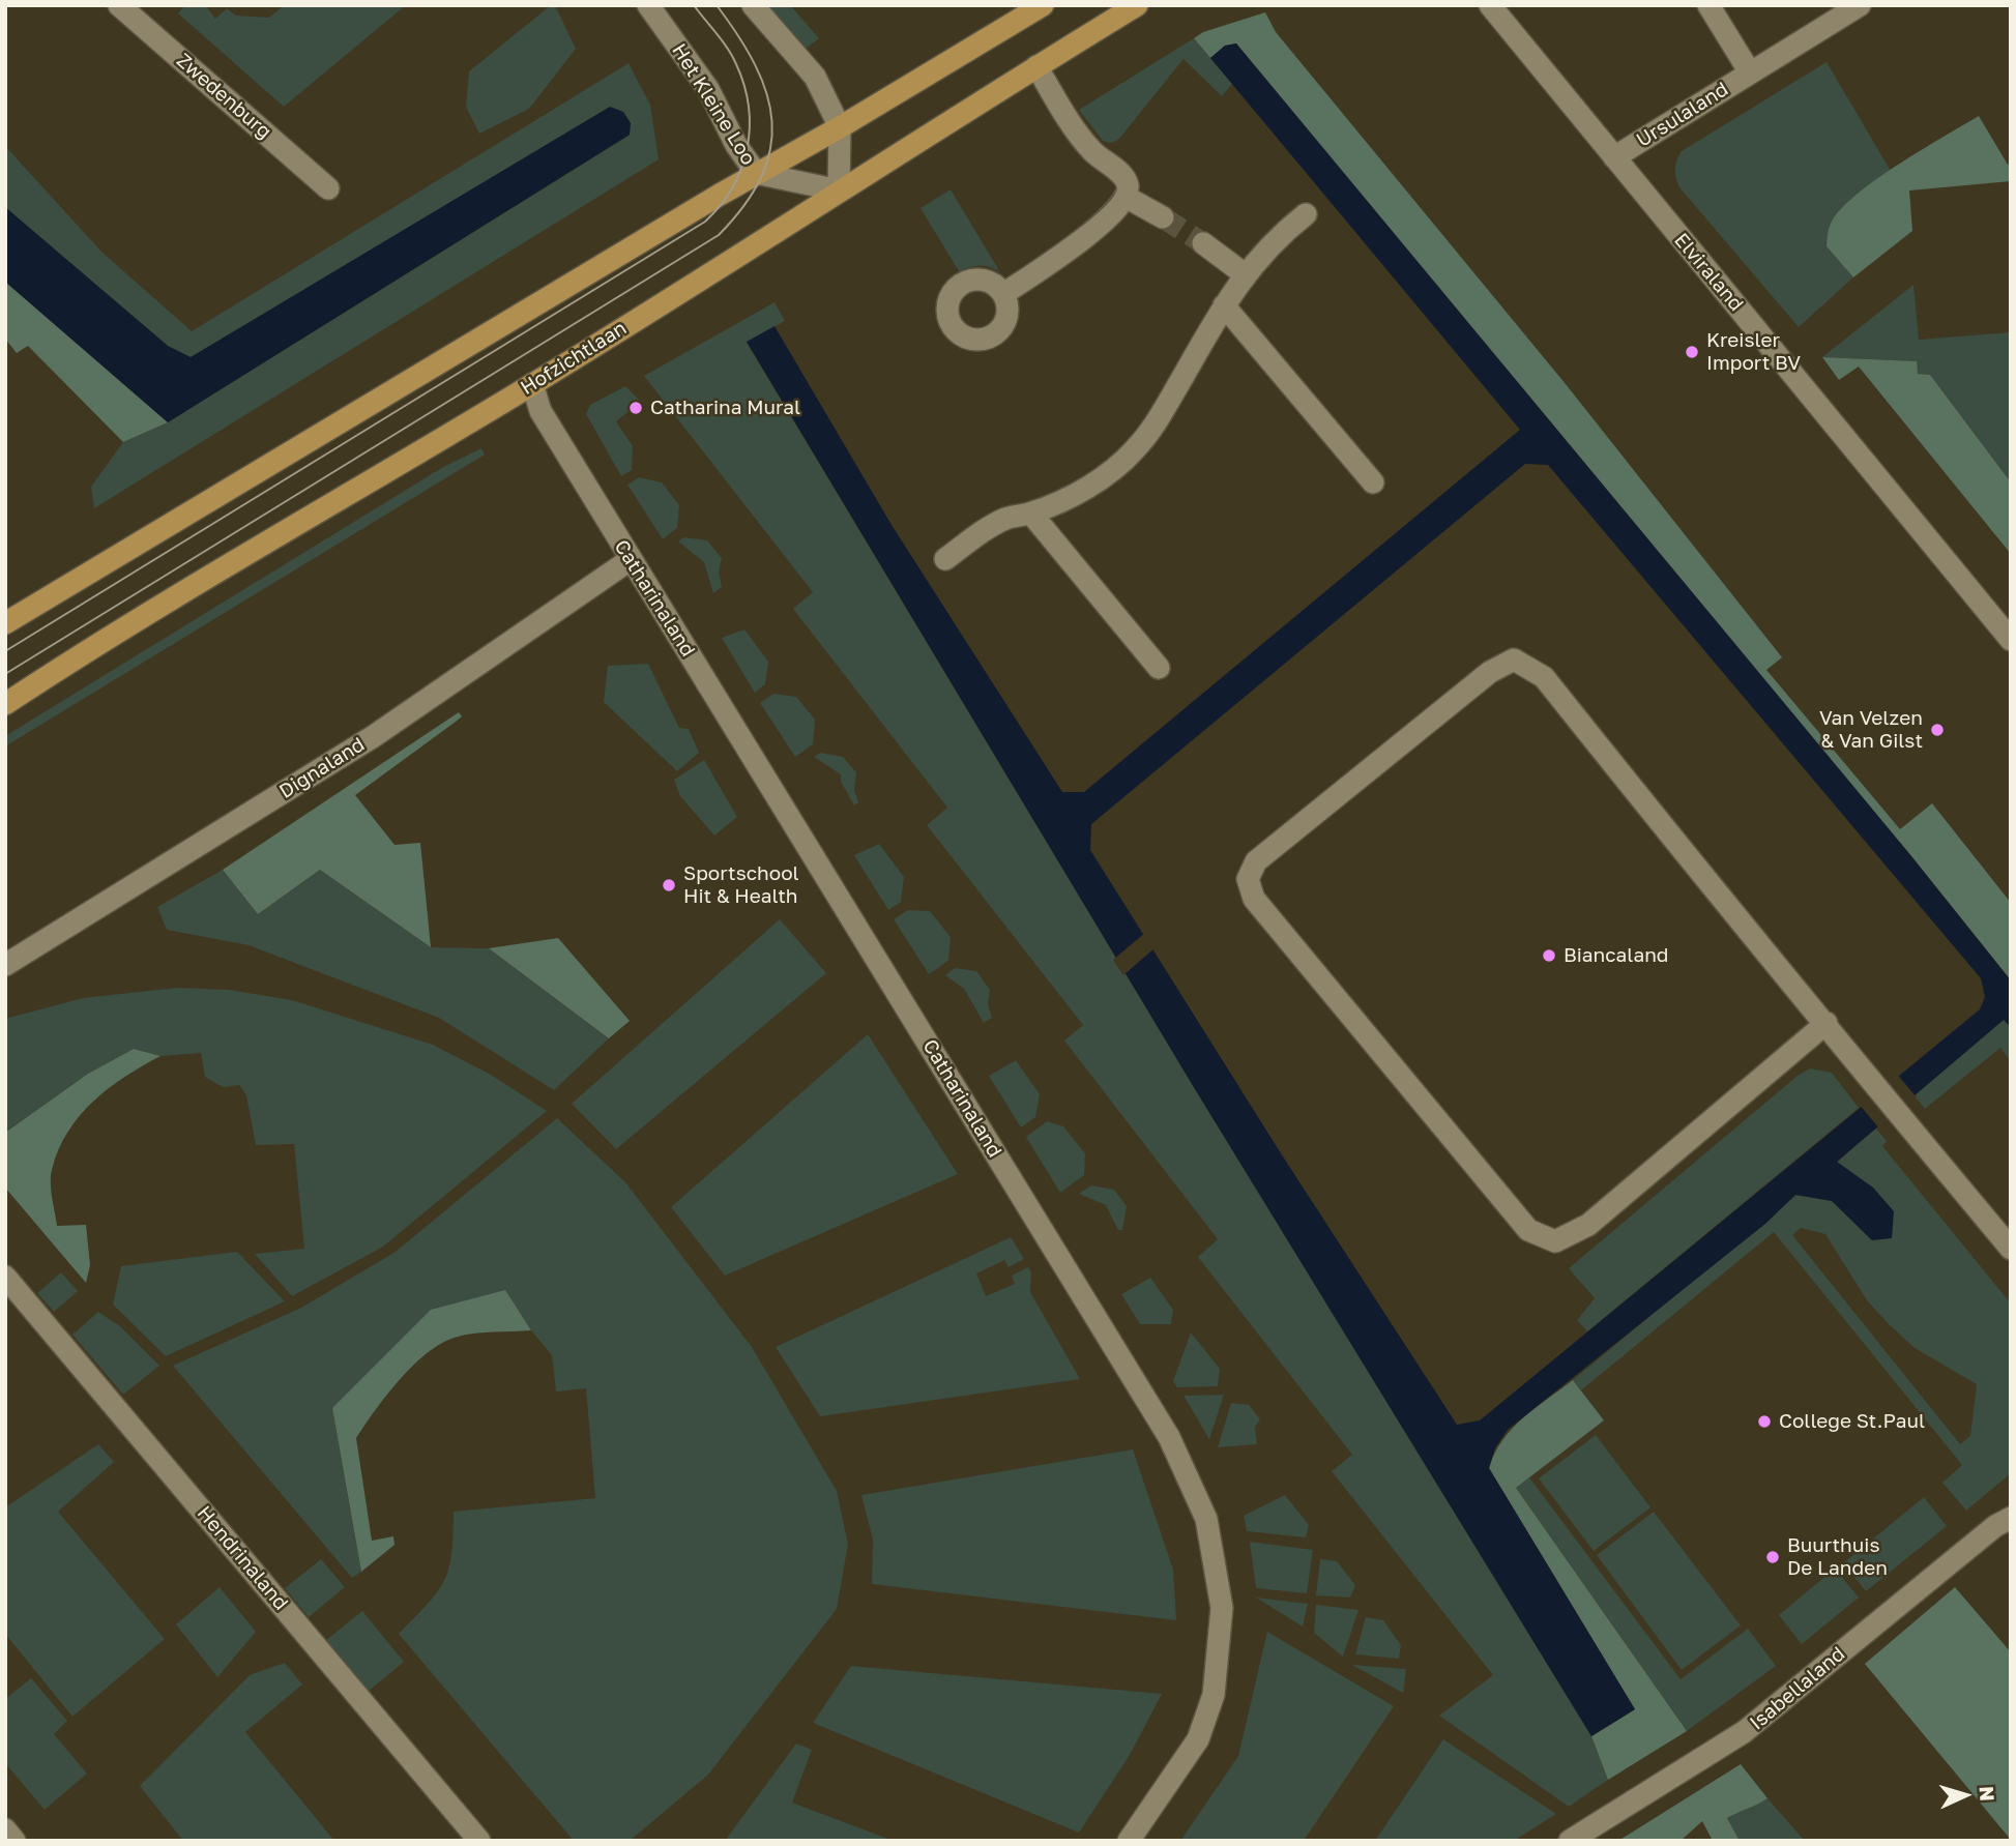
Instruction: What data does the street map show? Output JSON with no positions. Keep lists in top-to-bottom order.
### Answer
{
  "streets": {
    "main road": ["Hofzichtlaan"],
    "street": [
      "Zwedenburg",
      "Het Kleine Loo",
      "Ursulaland",
      "Elviraland",
      "Catharinaland",
      "Dignaland",
      "Hendrinaland",
      "Isabellaland"
    ]
  },
  "crossings": [
    ["Het Kleine Loo", "Hofzichtlaan"],
    ["Ursulaland", "Elviraland"],
    ["Hofzichtlaan", "Catharinaland"],
    ["Catharinaland", "Dignaland"]
  ],
  "places": [
    "Kreisler Import BV",
    "Catharina Mural",
    "Van Velzen & Van Gilst",
    "Sportschool Hit & Health",
    "Biancaland",
    "College St.Paul",
    "Buurthuis De Landen"
  ],
  "north": "right"
}
